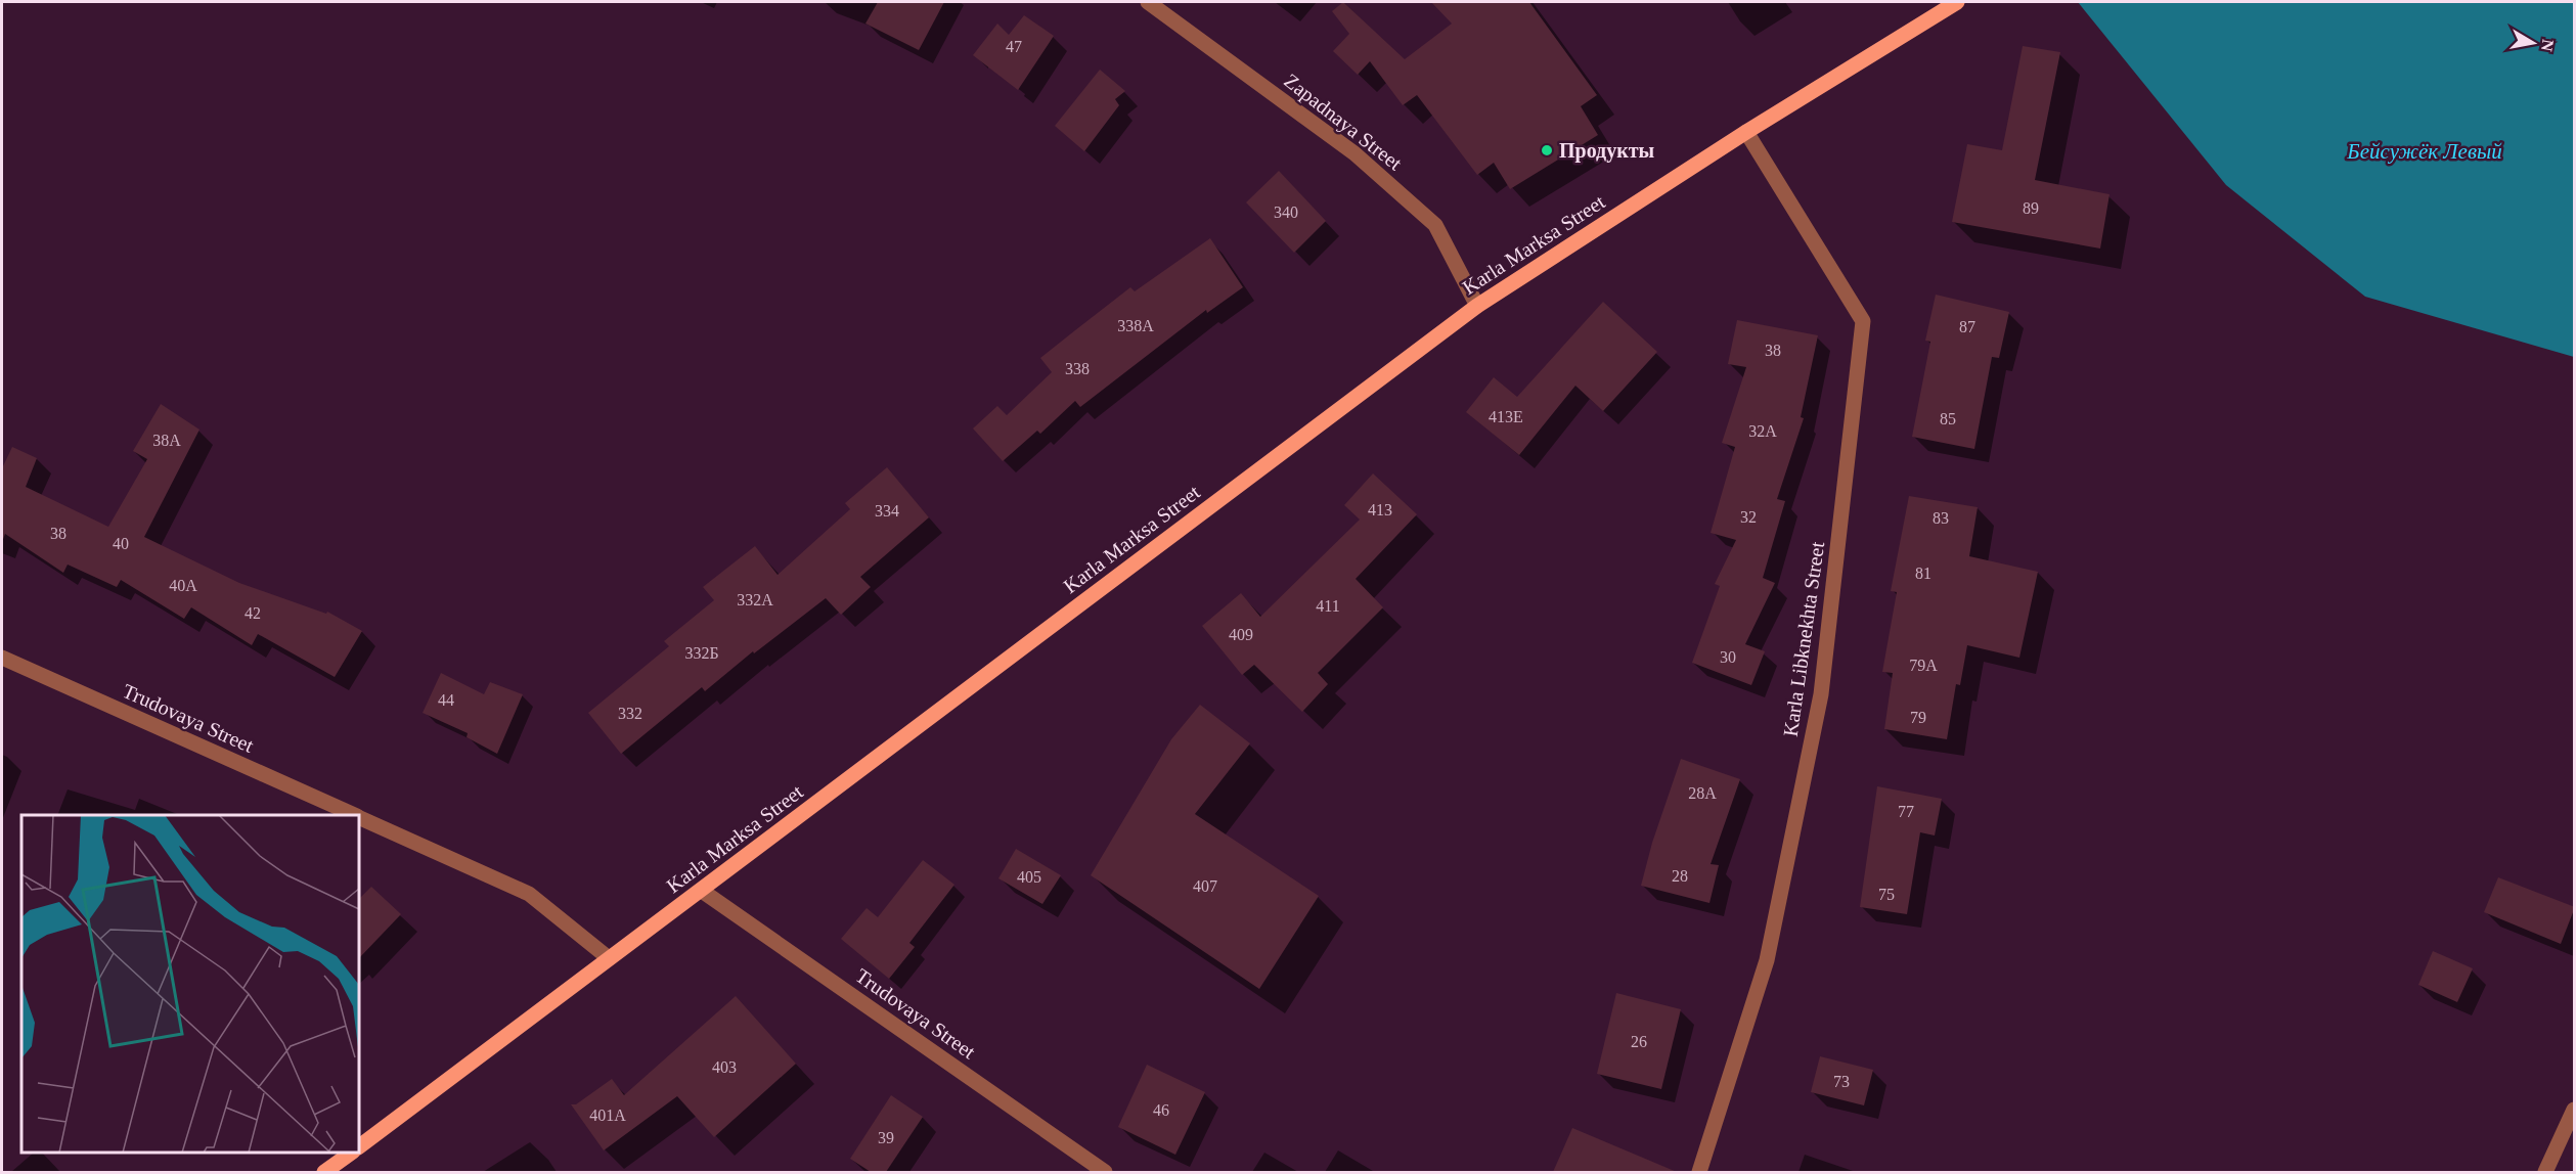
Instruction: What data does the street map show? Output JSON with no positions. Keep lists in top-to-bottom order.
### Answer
{
  "streets": {
    "main road": ["Karla Marksa Street"],
    "street": ["Zapadnaya Street", "Karla Libknekhta Street", "Trudovaya Street"]
  },
  "crossings": [
    ["Zapadnaya Street", "Karla Marksa Street"],
    ["Karla Marksa Street", "Karla Libknekhta Street"],
    ["Karla Marksa Street", "Trudovaya Street"]
  ],
  "water": ["Бейсужёк Левый"],
  "places": ["Продукты"],
  "house_numbers": [
    "47",
    "89",
    "340",
    "338А",
    "87",
    "38",
    "338",
    "413Е",
    "85",
    "32А",
    "38А",
    "413",
    "334",
    "32",
    "83",
    "38",
    "40",
    "81",
    "40А",
    "332А",
    "411",
    "42",
    "409",
    "332Б",
    "30",
    "79А",
    "44",
    "332",
    "79",
    "28А",
    "77",
    "28",
    "405",
    "407",
    "75",
    "26",
    "403",
    "73",
    "46",
    "401А",
    "39"
  ],
  "north": "right"
}
